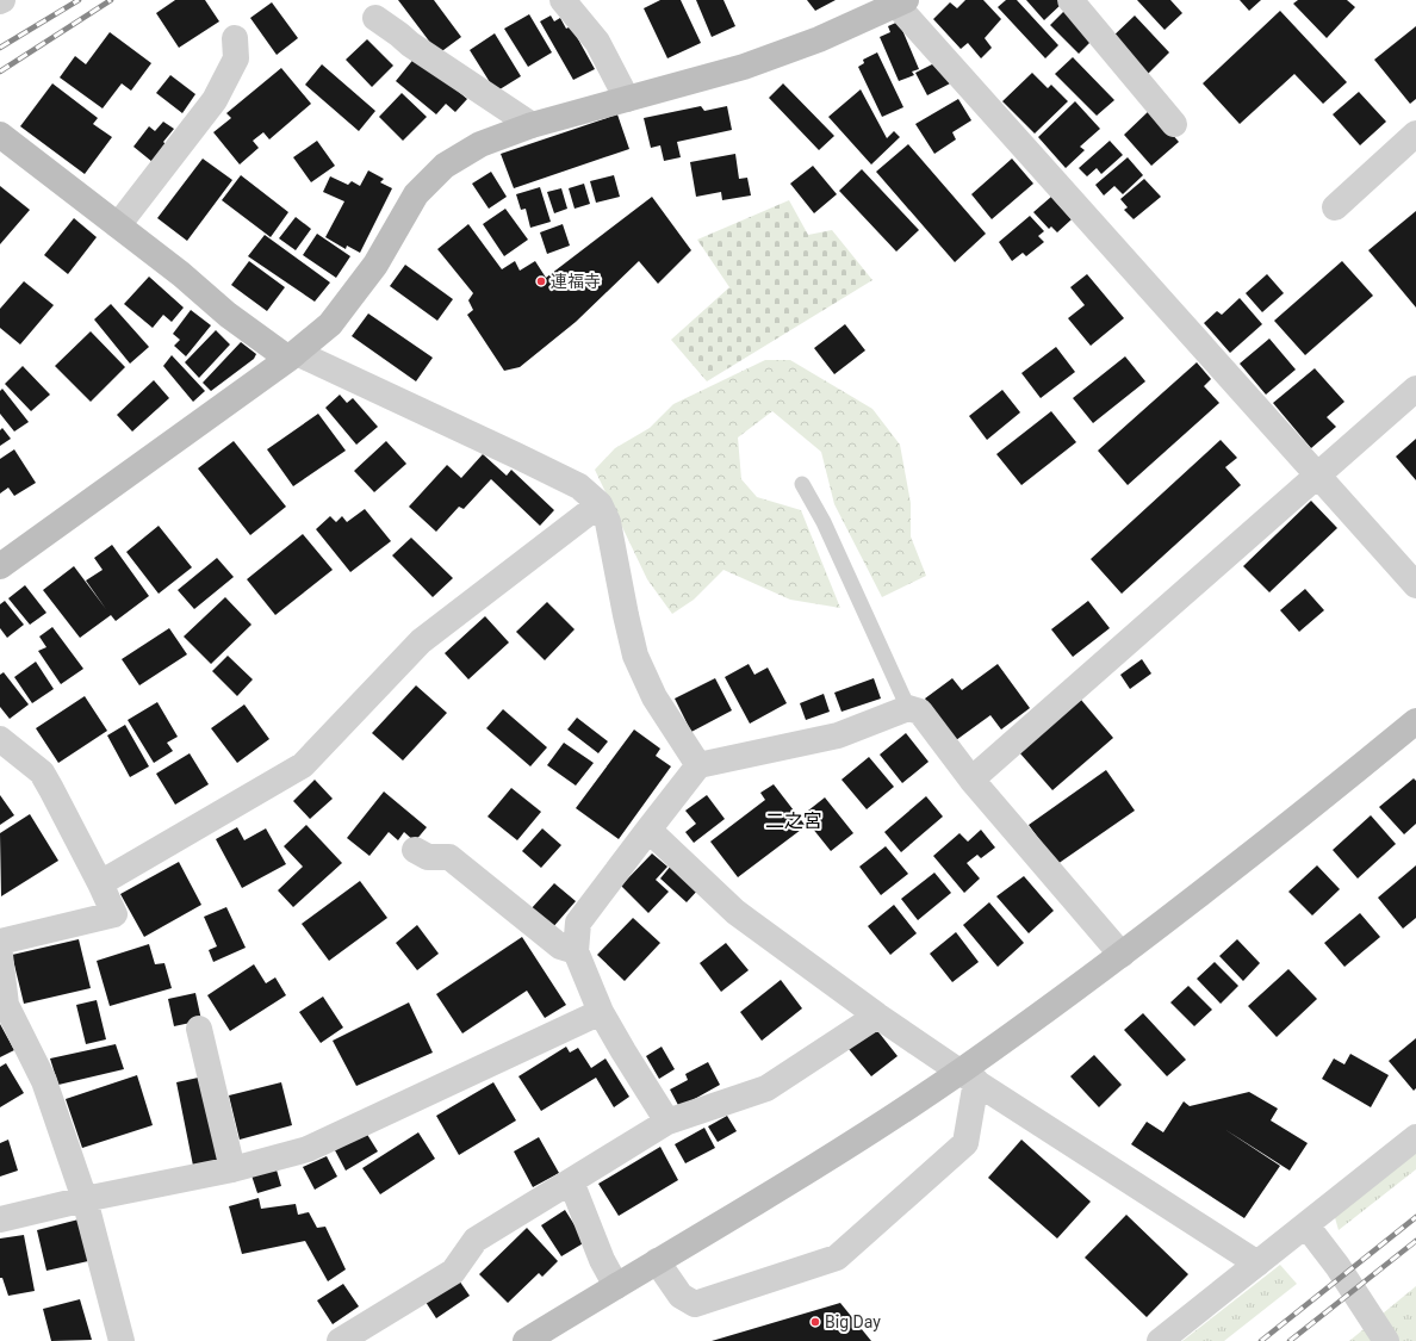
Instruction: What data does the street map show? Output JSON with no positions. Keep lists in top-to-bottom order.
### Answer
{
  "districts": ["二之宮"],
  "places": ["連福寺", "Big Day"]
}
